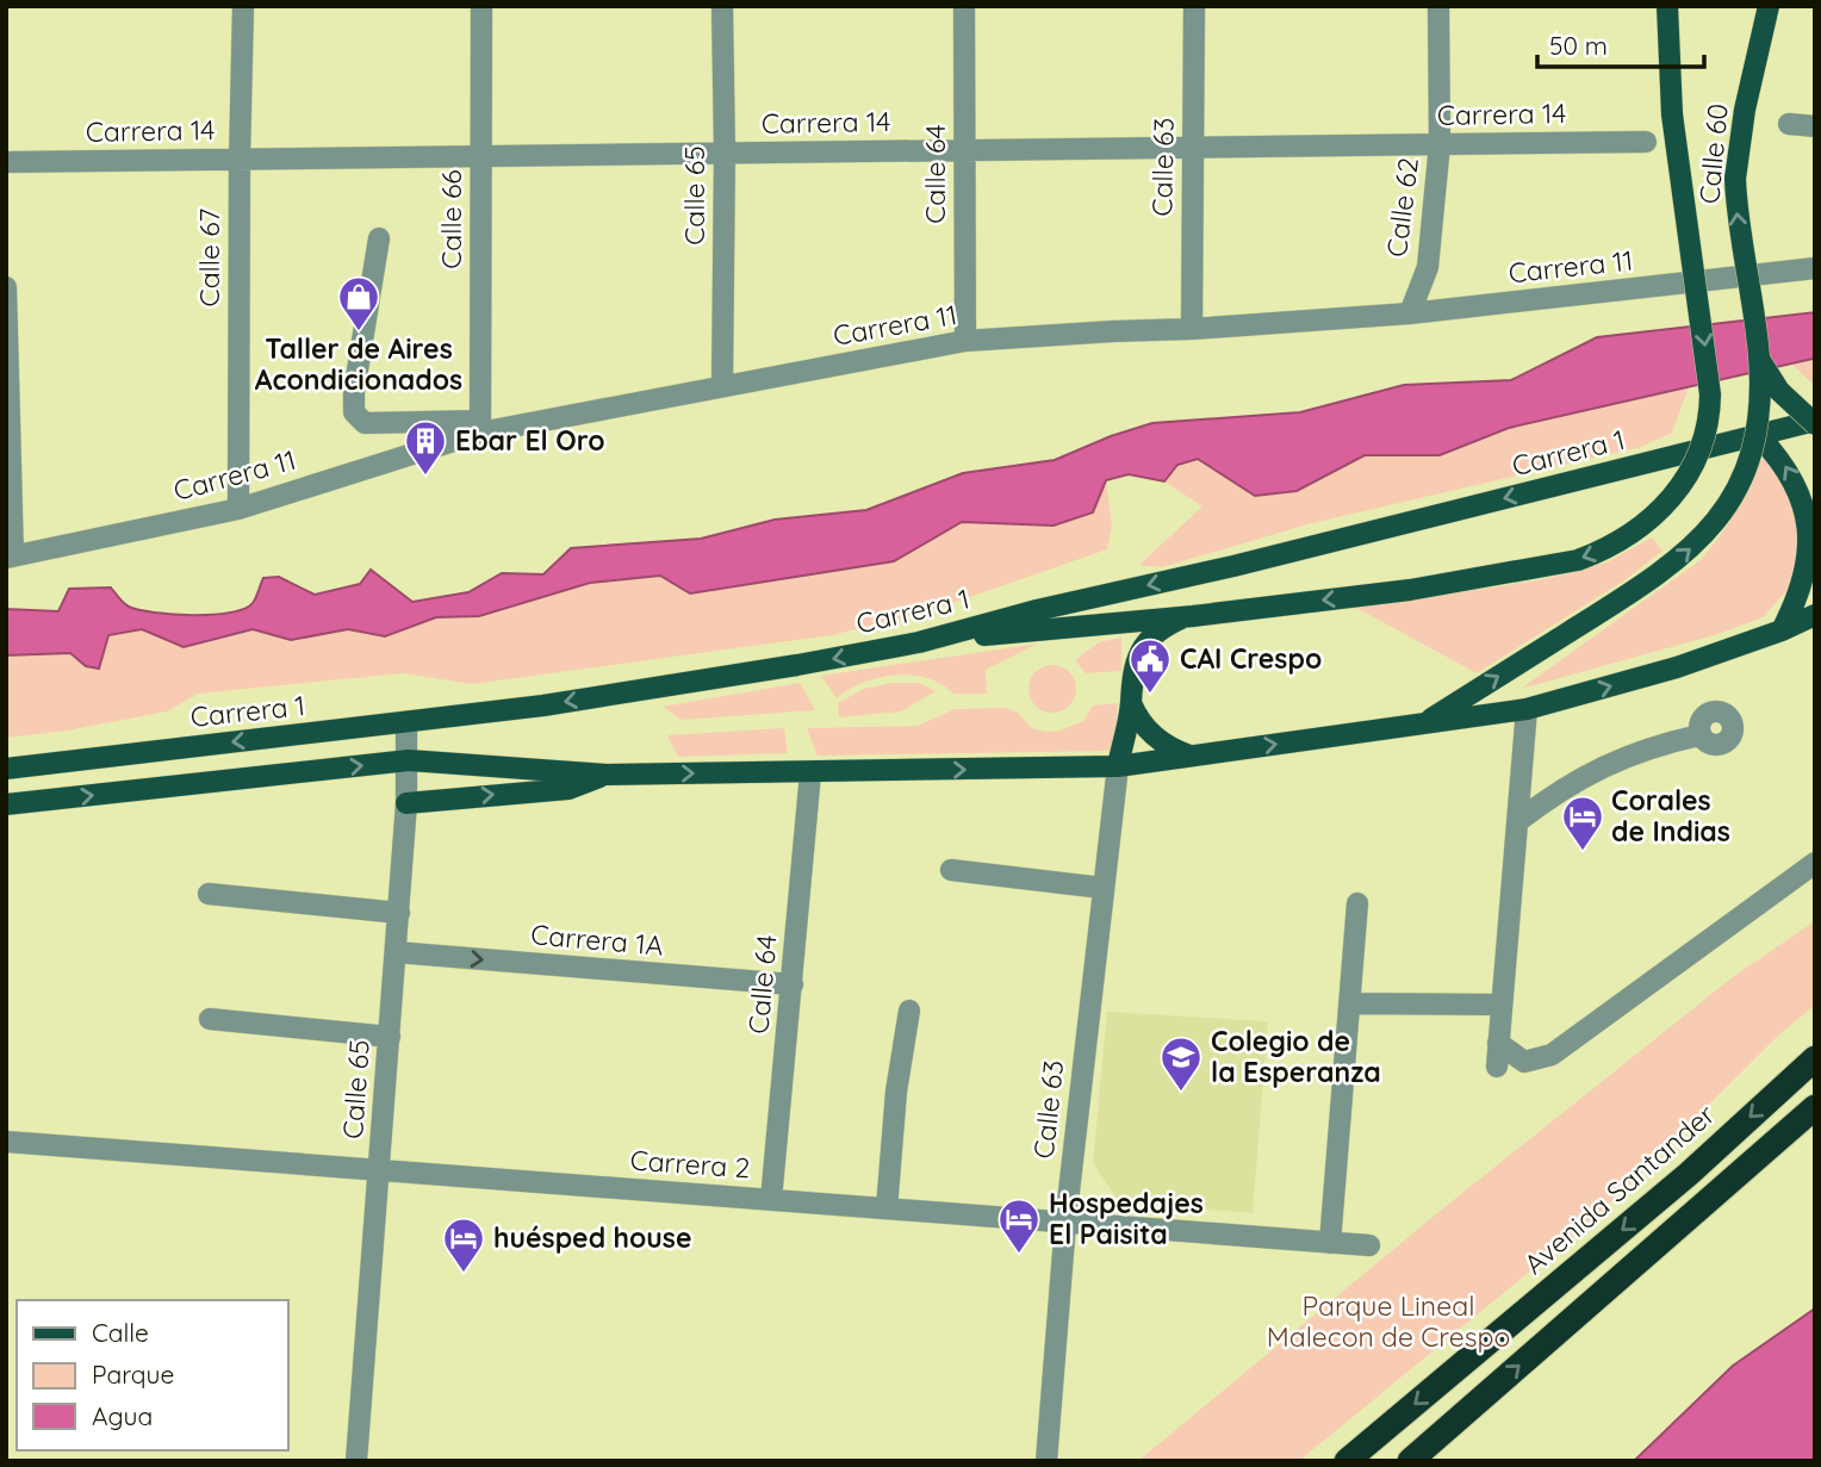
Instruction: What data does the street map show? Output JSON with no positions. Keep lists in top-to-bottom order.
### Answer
{
  "streets": {
    "highway": ["Avenida Santander"],
    "main road": ["Calle 60", "Carrera 1"],
    "street": [
      "Carrera 14",
      "Calle 63",
      "Calle 64",
      "Calle 65",
      "Calle 62",
      "Calle 66",
      "Calle 67",
      "Carrera 11",
      "Carrera 1A",
      "Carrera 2"
    ]
  },
  "crossings": [
    ["Carrera 14", "Calle 63"],
    ["Carrera 14", "Calle 64"],
    ["Carrera 14", "Calle 65"],
    ["Carrera 14", "Calle 62"],
    ["Carrera 14", "Calle 66"],
    ["Carrera 14", "Calle 67"],
    ["Calle 63", "Carrera 11"],
    ["Calle 63", "Carrera 2"],
    ["Calle 64", "Carrera 11"],
    ["Calle 64", "Carrera 1A"],
    ["Calle 64", "Carrera 2"],
    ["Calle 65", "Carrera 11"],
    ["Calle 65", "Carrera 1"],
    ["Calle 65", "Carrera 1A"],
    ["Calle 65", "Carrera 2"],
    ["Calle 62", "Carrera 11"],
    ["Calle 66", "Carrera 11"],
    ["Calle 67", "Carrera 11"]
  ],
  "one_way": ["Calle 60", "Carrera 1A"],
  "parks": ["Parque Lineal Malecon de Crespo"],
  "places": {
    "shop": ["Taller de Aires Acondicionados"],
    "building": ["Ebar El Oro"],
    "public building": ["CAI Crespo"],
    "hotel": ["Corales de Indias", "Hospedajes El Paisita", "huésped house"],
    "school or university": ["Colegio de la Esperanza"]
  },
  "legend": ["Calle", "Parque", "Agua"],
  "scale_bar": "50 m"
}
